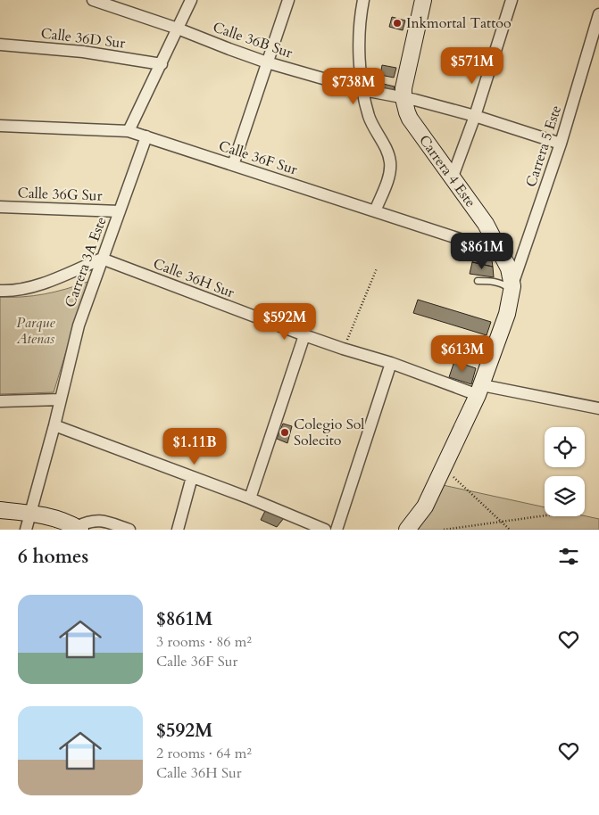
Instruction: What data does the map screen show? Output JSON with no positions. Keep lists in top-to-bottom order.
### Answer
{
  "streets": {
    "street": [
      "Calle 36D Sur",
      "Calle 36B Sur",
      "Carrera 5 Este",
      "Calle 36F Sur",
      "Carrera 4 Este",
      "Calle 36G Sur",
      "Carrera 3A Este",
      "Calle 36H Sur"
    ]
  },
  "crossings": [
    ["Calle 36B Sur", "Carrera 5 Este"],
    ["Calle 36B Sur", "Carrera 4 Este"],
    ["Carrera 5 Este", "Carrera 4 Este"],
    ["Calle 36F Sur", "Carrera 4 Este"],
    ["Calle 36F Sur", "Carrera 3A Este"],
    ["Carrera 4 Este", "Calle 36H Sur"],
    ["Calle 36G Sur", "Carrera 3A Este"],
    ["Carrera 3A Este", "Calle 36H Sur"]
  ],
  "parks": ["Parque Atenas"],
  "places": ["Inkmortal Tattoo", "Colegio Sol Solecito"],
  "page": {
    "price": [
      "$571M",
      "$738M",
      "$861M",
      "$592M",
      "$613M",
      "$1.11B"
    ],
    "heading": "6 homes",
    "list": [
      {
        "name": "$861M",
        "note": "3 rooms · 86 m² · Calle 36F Sur"
      },
      {
        "name": "$592M",
        "note": "2 rooms · 64 m² · Calle 36H Sur"
      }
    ]
  }
}
